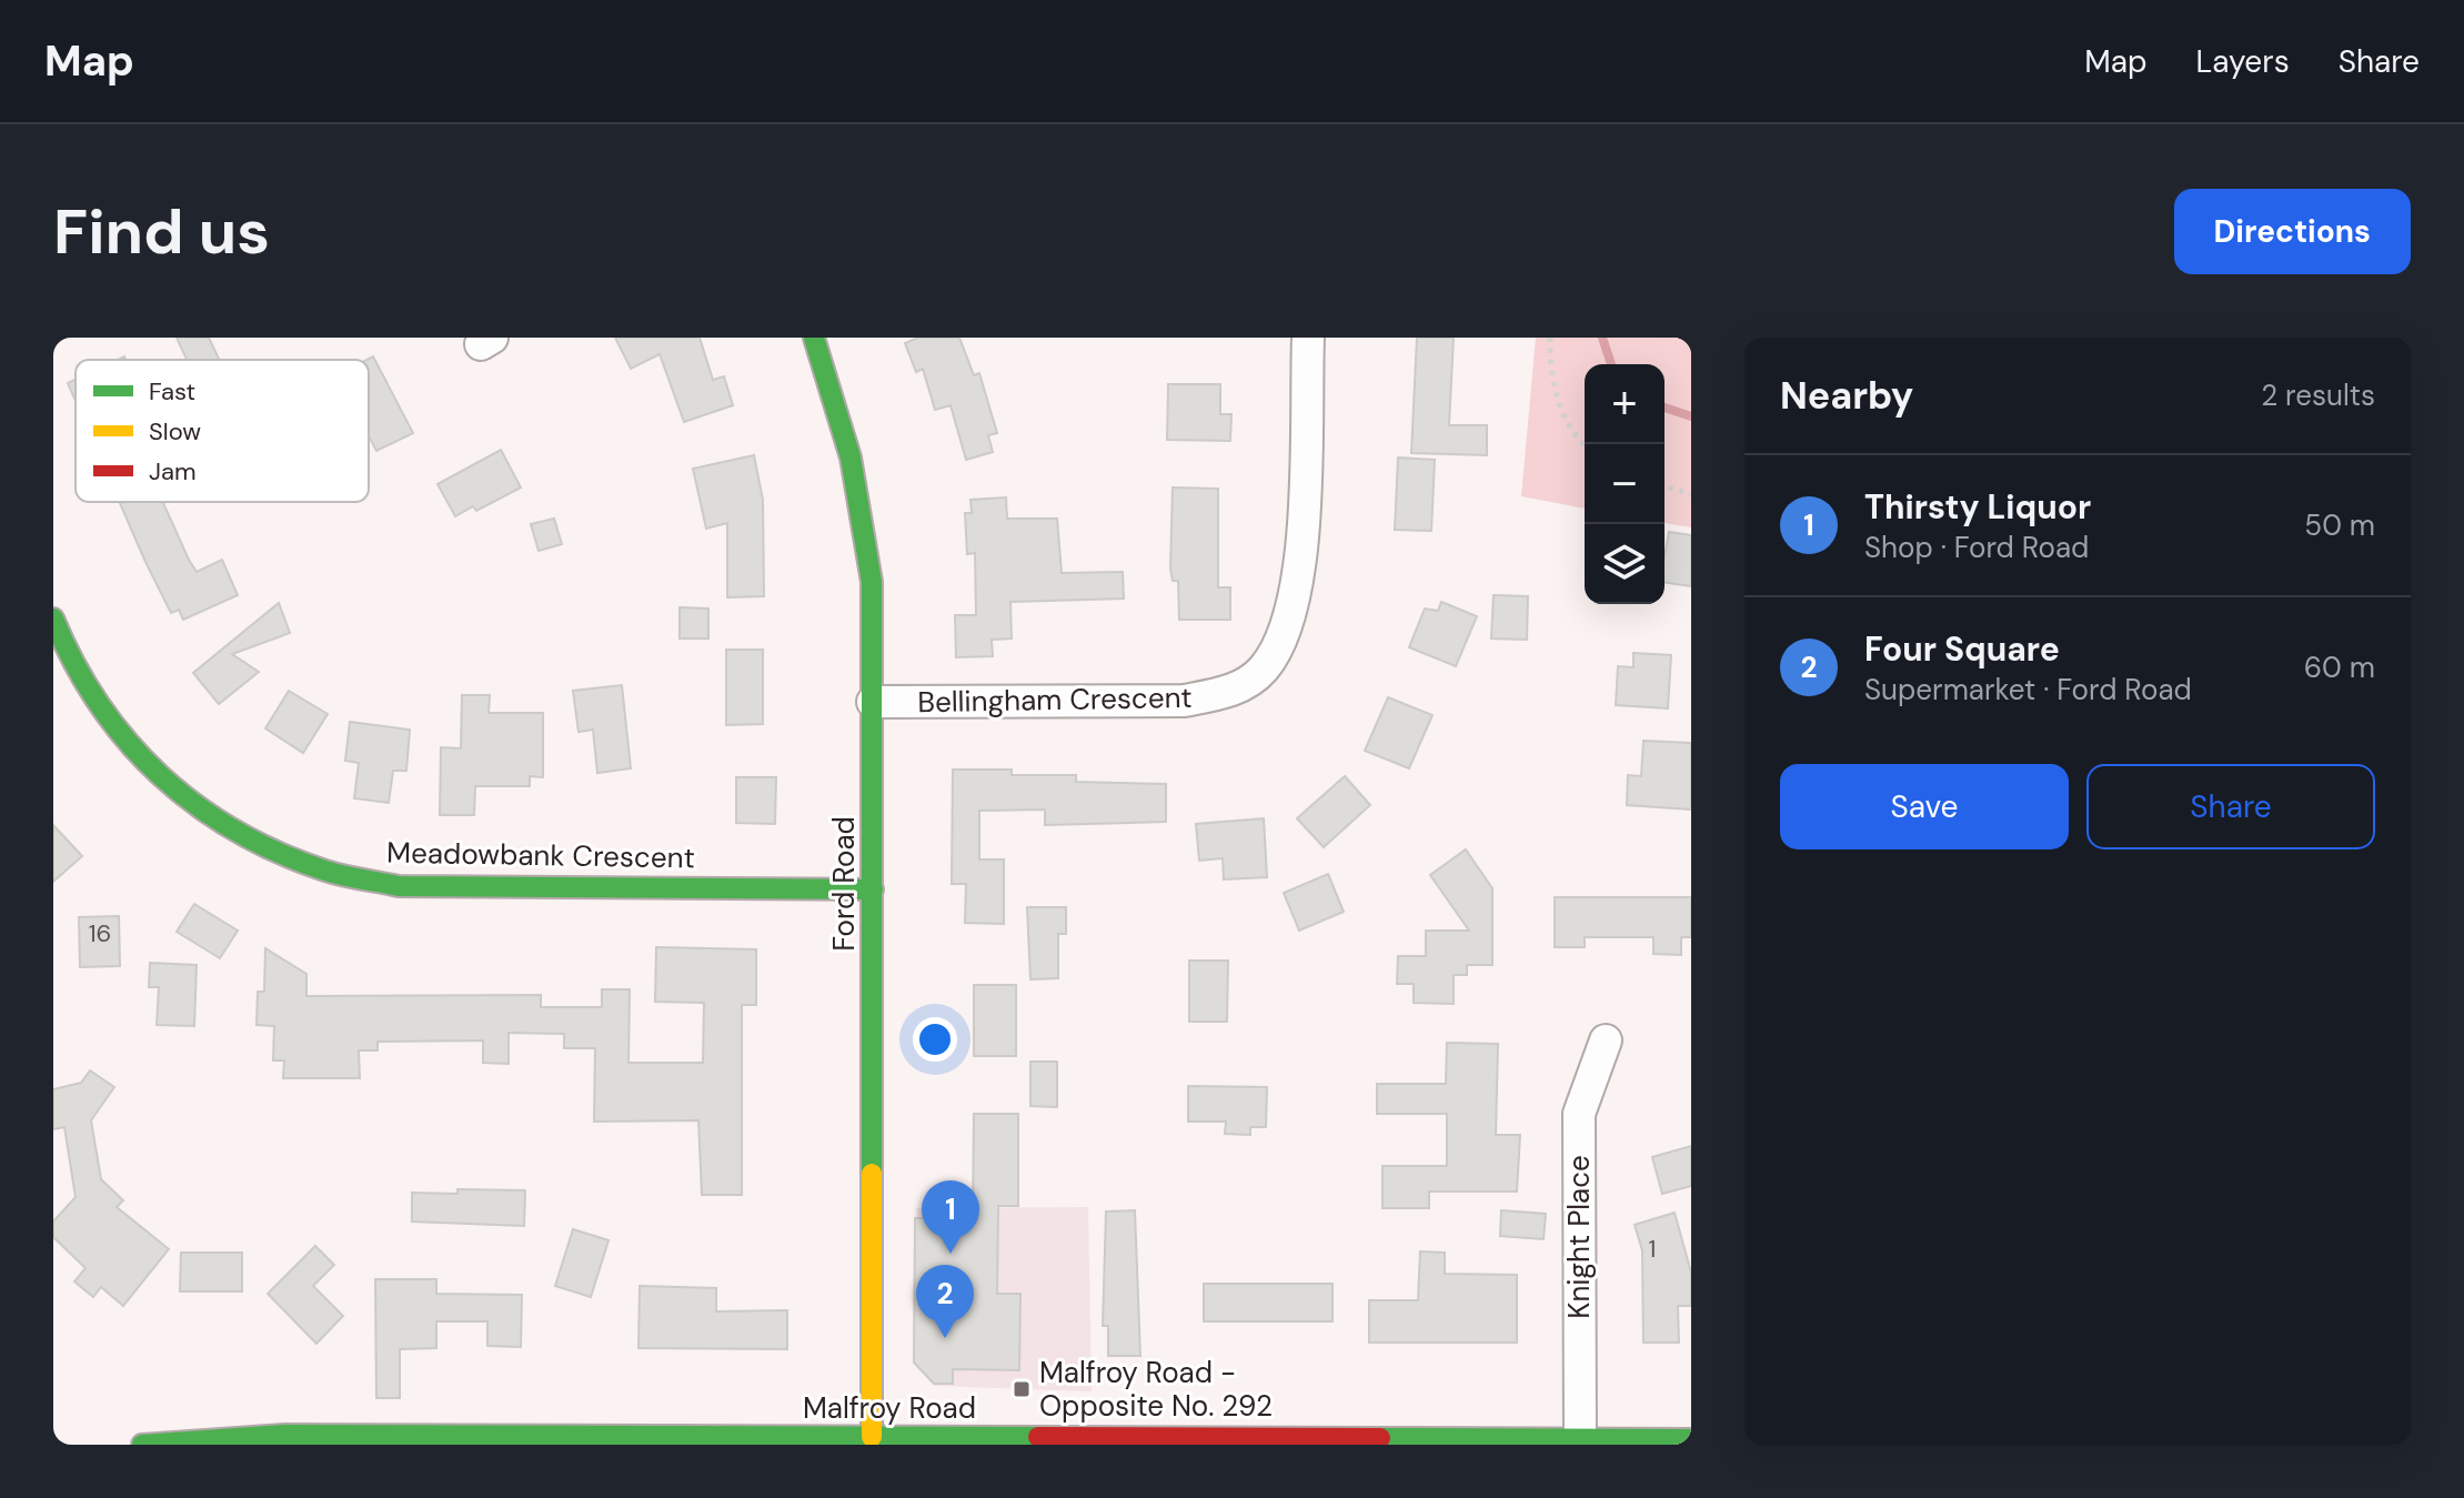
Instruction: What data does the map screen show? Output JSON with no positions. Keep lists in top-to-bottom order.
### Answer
{
  "streets": {
    "street": [
      "Bellingham Crescent",
      "Meadowbank Crescent",
      "Ford Road",
      "Knight Place",
      "Malfroy Road"
    ]
  },
  "crossings": [
    ["Bellingham Crescent", "Ford Road"],
    ["Meadowbank Crescent", "Ford Road"],
    ["Ford Road", "Malfroy Road"],
    ["Knight Place", "Malfroy Road"]
  ],
  "places": {
    "transit": ["Malfroy Road - Opposite No. 292"]
  },
  "house_numbers": ["16", "1"],
  "legend": ["Fast", "Slow", "Jam"],
  "page": {
    "header": "Map",
    "nav": ["Map", "Layers", "Share"],
    "buttons": [
      "Directions",
      ["Save", "Share"]
    ],
    "title": "Find us",
    "heading": ["Nearby", "2 results"],
    "map_buttons": ["+", "−"],
    "list": [
      {
        "mark": "1",
        "name": "Thirsty Liquor",
        "note": "Shop · Ford Road",
        "value": "50 m"
      },
      {
        "mark": "2",
        "name": "Four Square",
        "note": "Supermarket · Ford Road",
        "value": "60 m"
      }
    ],
    "pins": ["1", "2"]
  }
}
